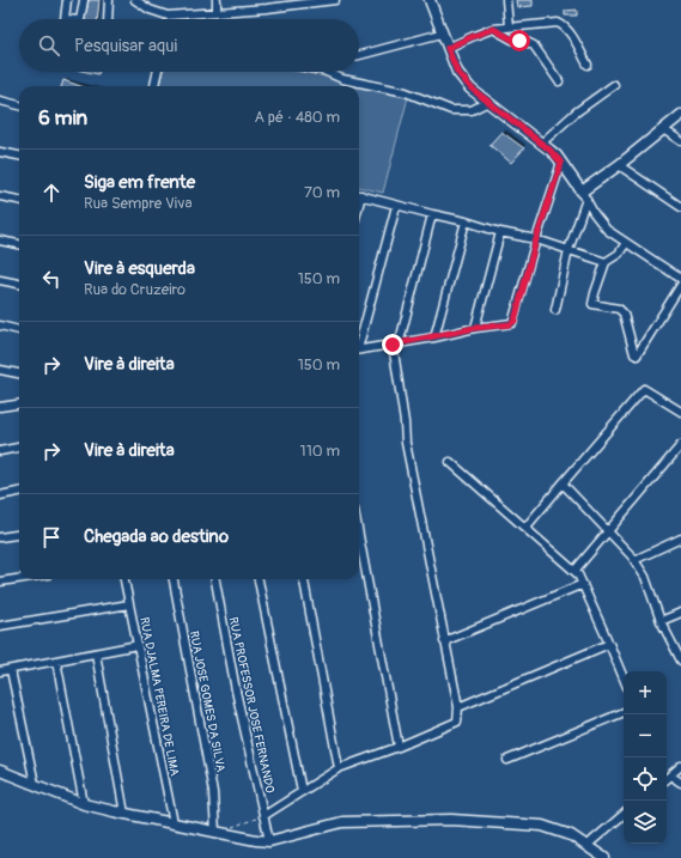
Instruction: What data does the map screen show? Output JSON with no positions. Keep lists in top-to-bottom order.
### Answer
{
  "streets": {
    "street": ["RUA DJALMA PEREIRA DE LIMA", "RUA JOSE GOMES DA SILVA", "RUA PROFESSOR JOSE FERNANDO"]
  },
  "page": {
    "search": "Pesquisar aqui",
    "heading": ["6 min", "A pé · 480 m"],
    "list": [
      ["Siga em frente", "Rua Sempre Viva", "70 m"],
      ["Vire à esquerda", "Rua do Cruzeiro", "150 m"],
      ["Vire à direita", "150 m"],
      ["Vire à direita", "110 m"],
      "Chegada ao destino"
    ],
    "map_buttons": ["+", "−"]
  }
}
